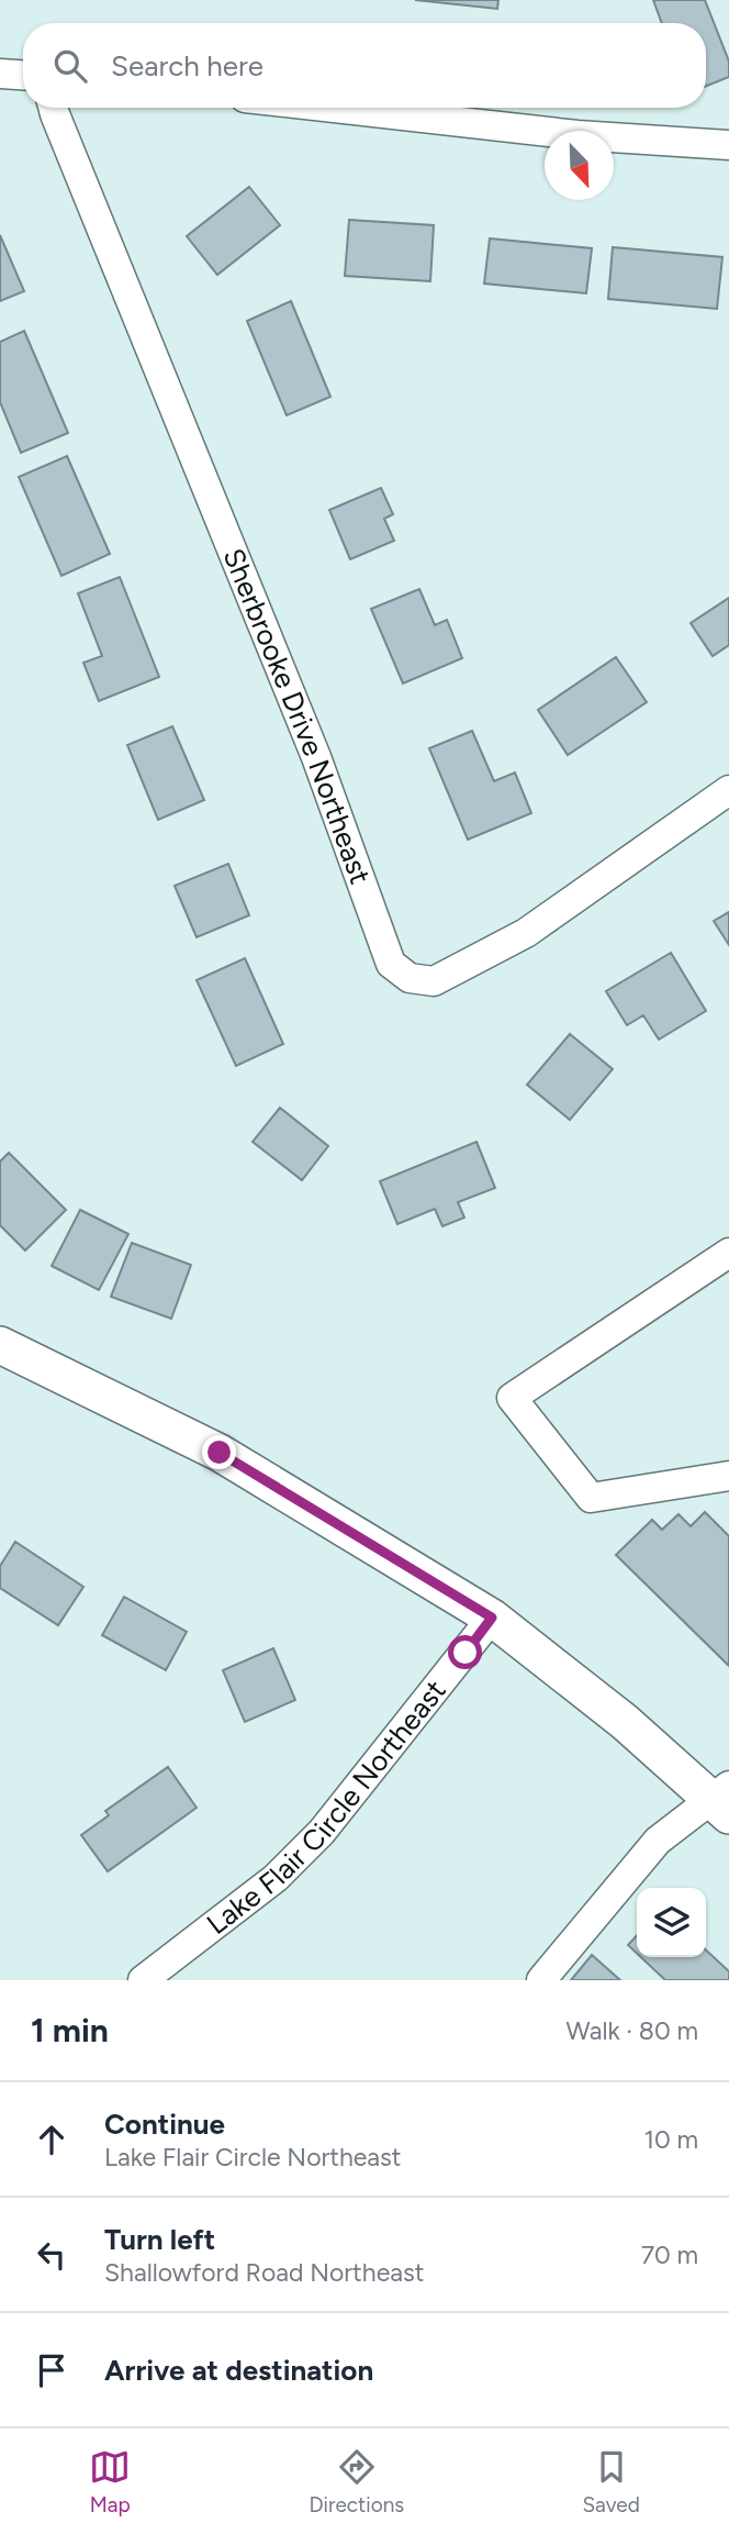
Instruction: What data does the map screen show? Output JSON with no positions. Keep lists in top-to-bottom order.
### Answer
{
  "streets": {
    "street": ["Sherbrooke Drive Northeast", "Lake Flair Circle Northeast"]
  },
  "north": "bottom right",
  "page": {
    "search": "Search here",
    "heading": ["1 min", "Walk · 80 m"],
    "list": [
      ["Continue", "Lake Flair Circle Northeast", "10 m"],
      ["Turn left", "Shallowford Road Northeast", "70 m"],
      "Arrive at destination"
    ],
    "nav": ["Map", "Directions", "Saved"]
  }
}
